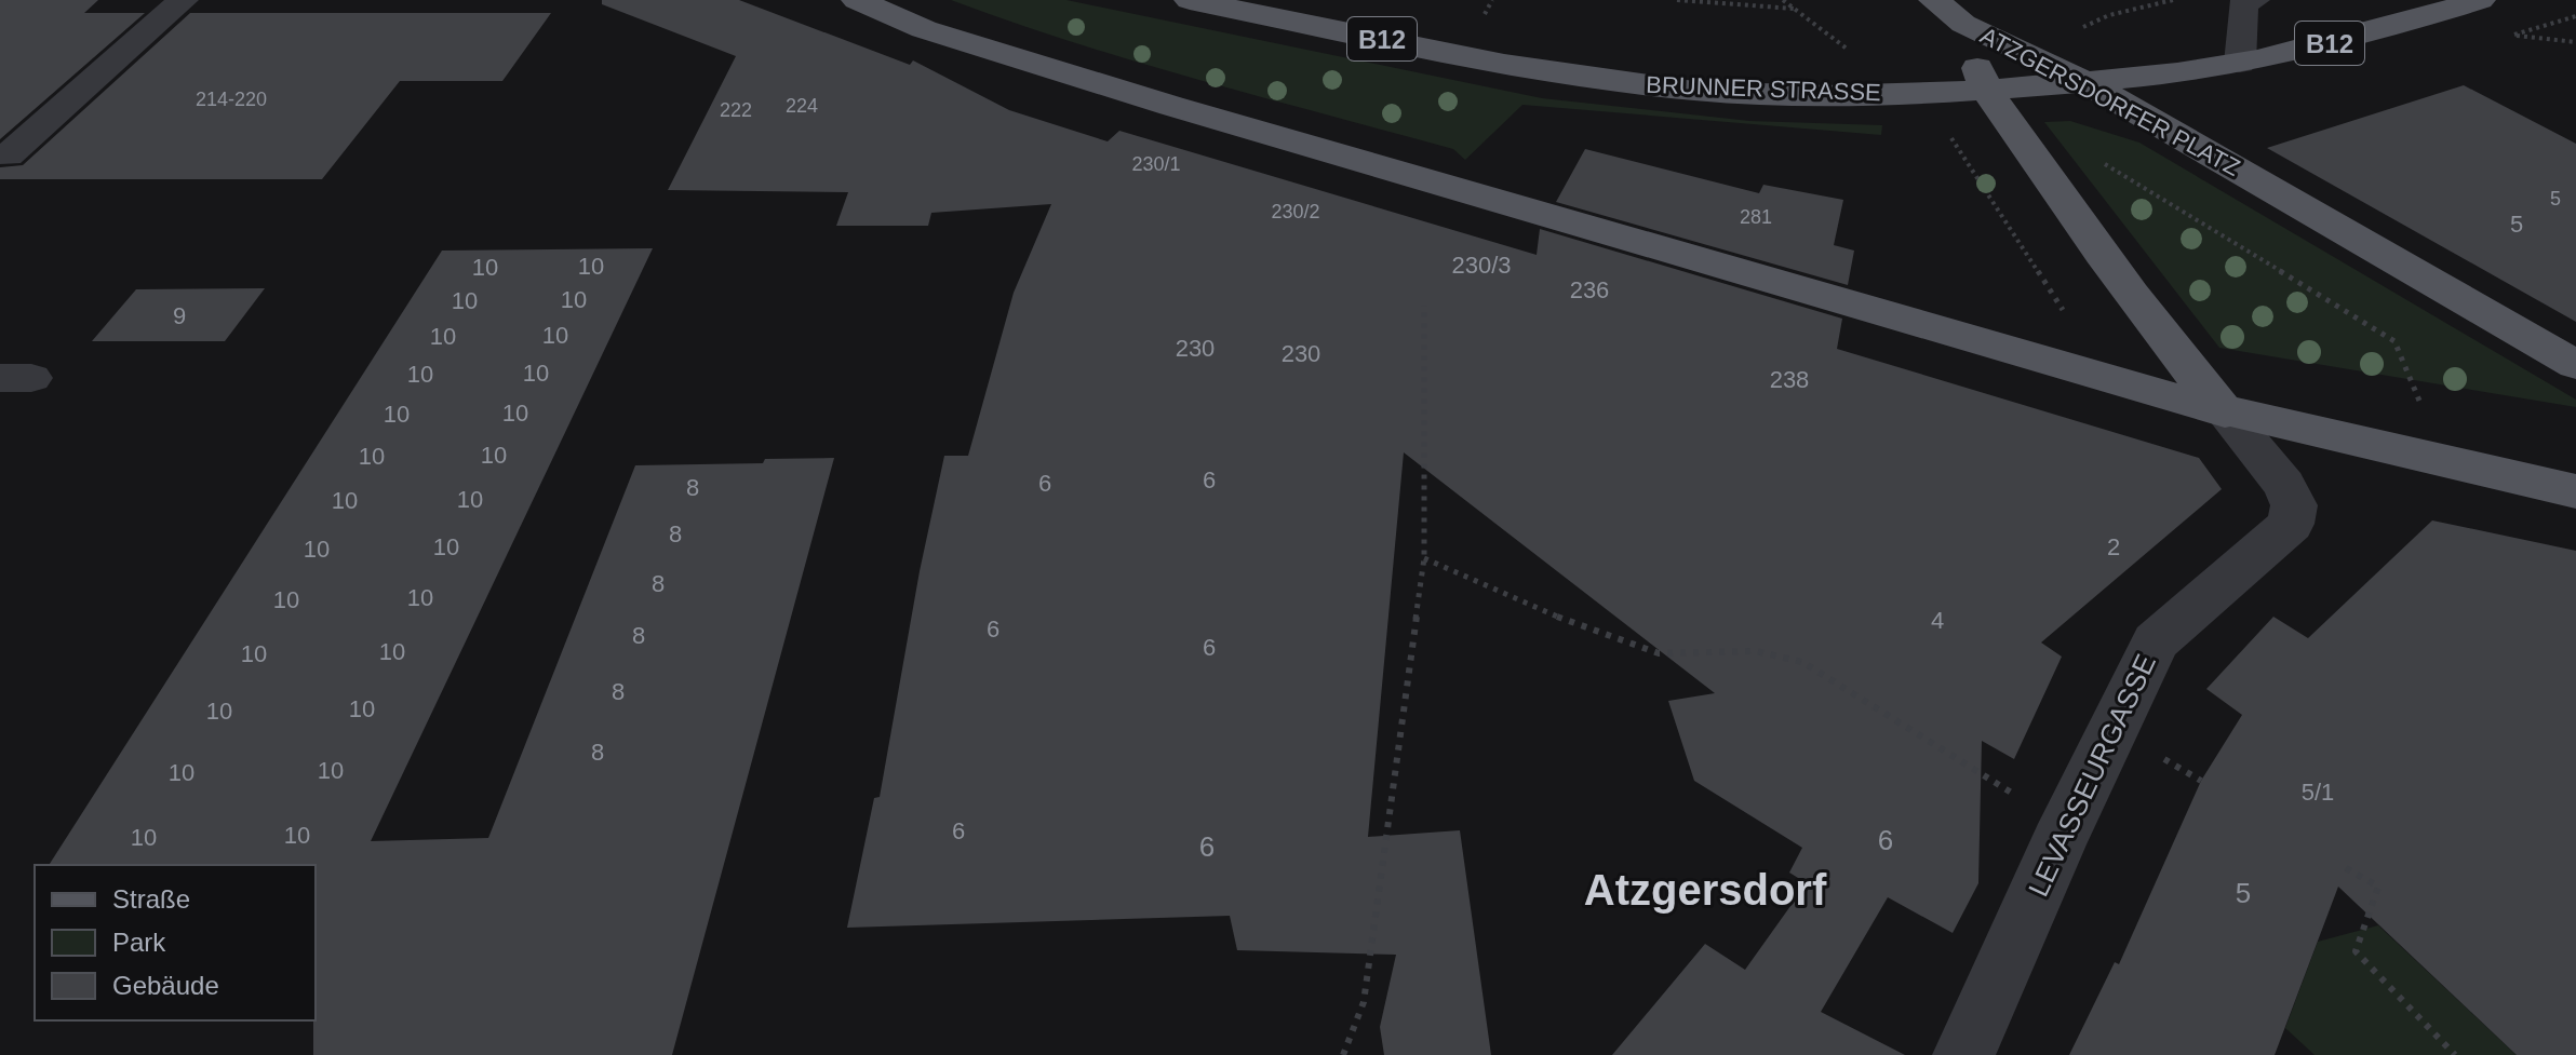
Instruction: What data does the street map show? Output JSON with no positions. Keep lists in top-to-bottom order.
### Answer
{
  "streets": {
    "main road": ["B12", "BRUNNER STRASSE", "ATZGERSDORFER PLATZ"],
    "street": ["LEVASSEURGASSE"]
  },
  "crossings": [
    ["BRUNNER STRASSE", "ATZGERSDORFER PLATZ"],
    ["ATZGERSDORFER PLATZ", "LEVASSEURGASSE"]
  ],
  "districts": ["Atzgersdorf"],
  "house_numbers": [
    "214-220",
    "224",
    "222",
    "230/1",
    "5",
    "230/2",
    "281",
    "5",
    "230/3",
    "10",
    "10",
    "236",
    "10",
    "10",
    "9",
    "10",
    "10",
    "230",
    "230",
    "10",
    "10",
    "238",
    "10",
    "10",
    "10",
    "10",
    "6",
    "6",
    "8",
    "10",
    "10",
    "8",
    "10",
    "2",
    "10",
    "8",
    "10",
    "10",
    "4",
    "6",
    "8",
    "6",
    "10",
    "10",
    "8",
    "10",
    "10",
    "8",
    "10",
    "10",
    "5/1",
    "6",
    "10",
    "10",
    "6",
    "6",
    "5"
  ],
  "legend": ["Straße", "Park", "Gebäude"]
}
